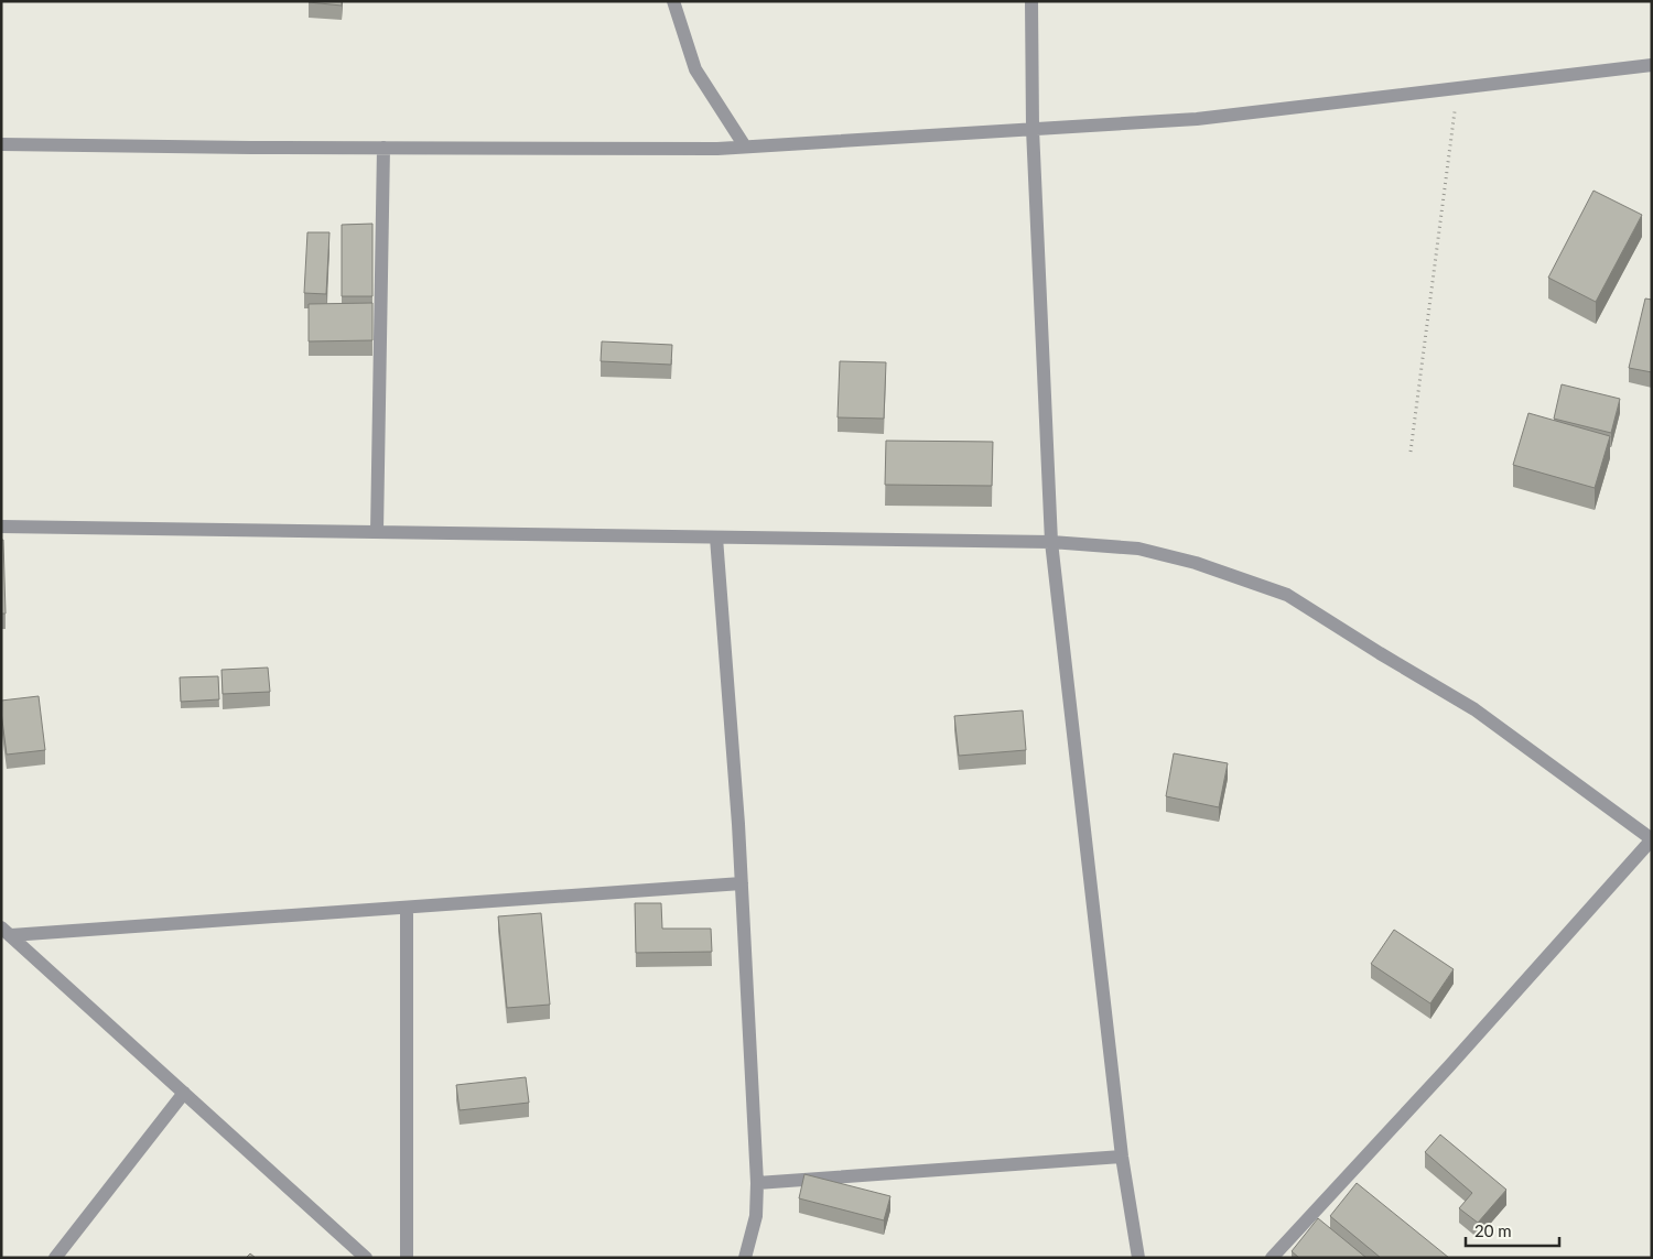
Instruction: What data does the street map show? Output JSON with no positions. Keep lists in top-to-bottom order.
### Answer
{
  "scale_bar": "20 m"
}
